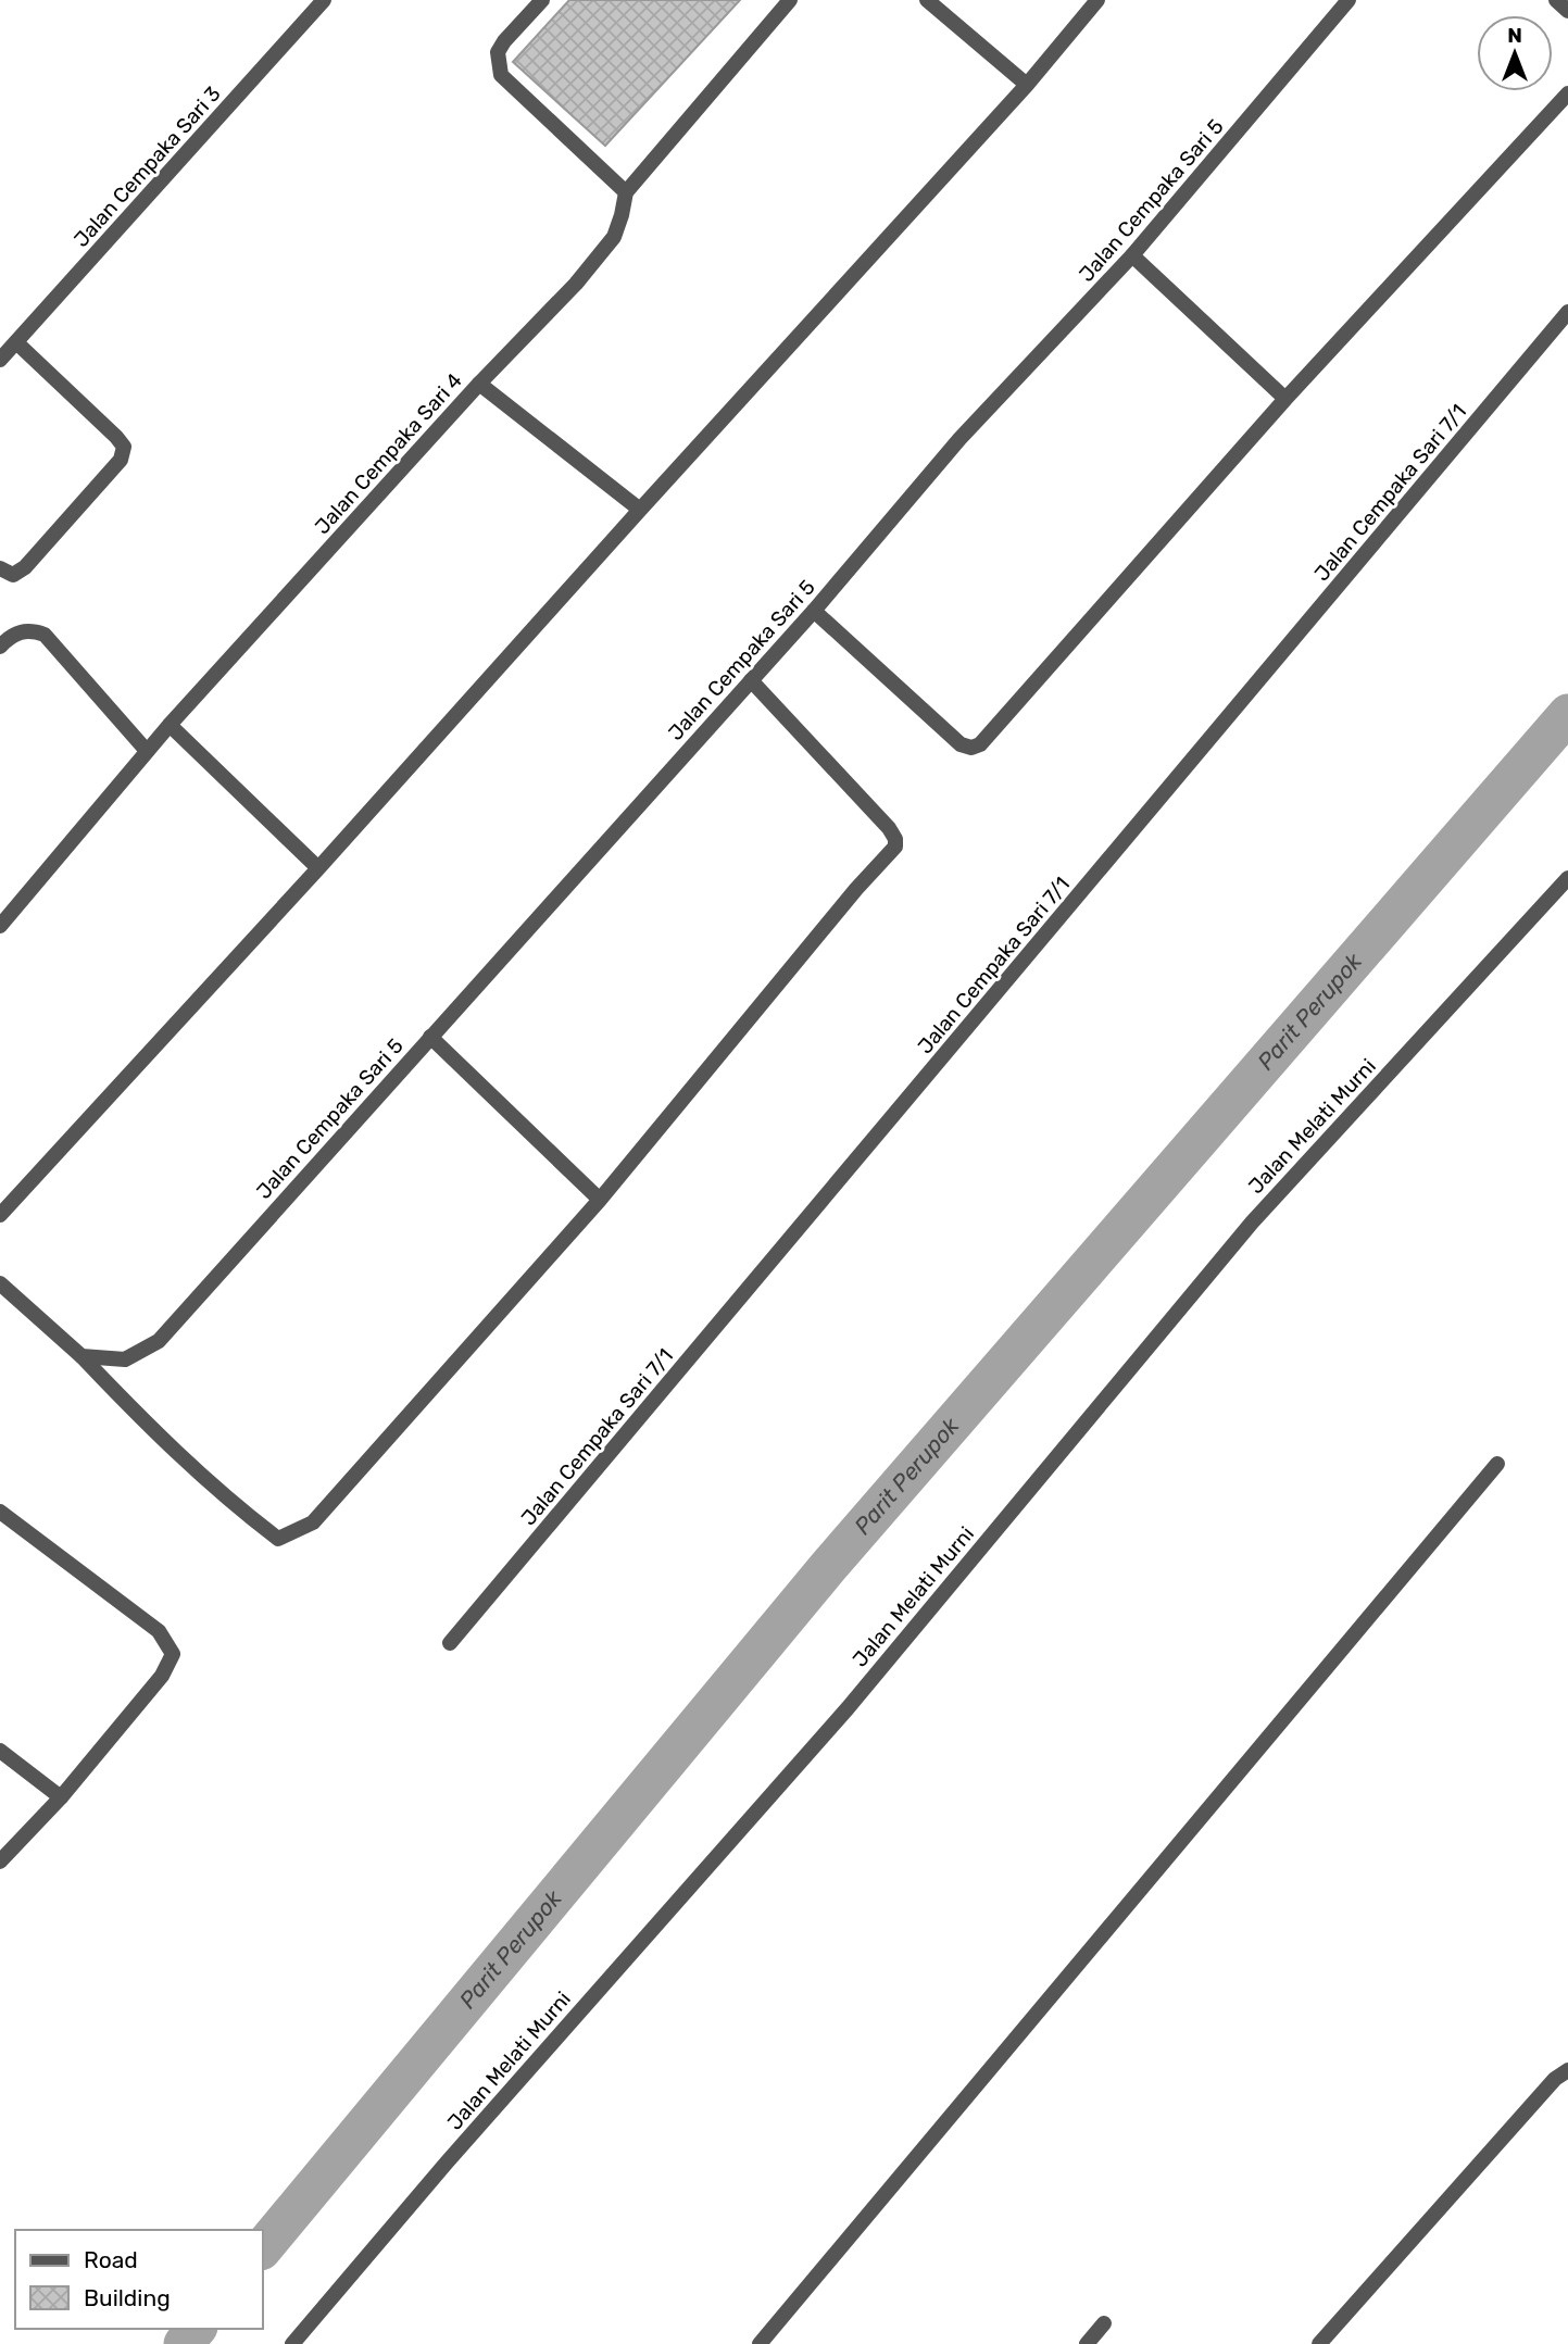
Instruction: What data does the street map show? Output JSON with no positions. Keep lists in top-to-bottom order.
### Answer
{
  "streets": {
    "street": [
      "Jalan Cempaka Sari 3",
      "Jalan Cempaka Sari 5",
      "Jalan Cempaka Sari 4",
      "Jalan Cempaka Sari 7/1",
      "Jalan Melati Murni"
    ]
  },
  "water": ["Parit Perupok"],
  "legend": ["Road", "Building"],
  "north": "top"
}
